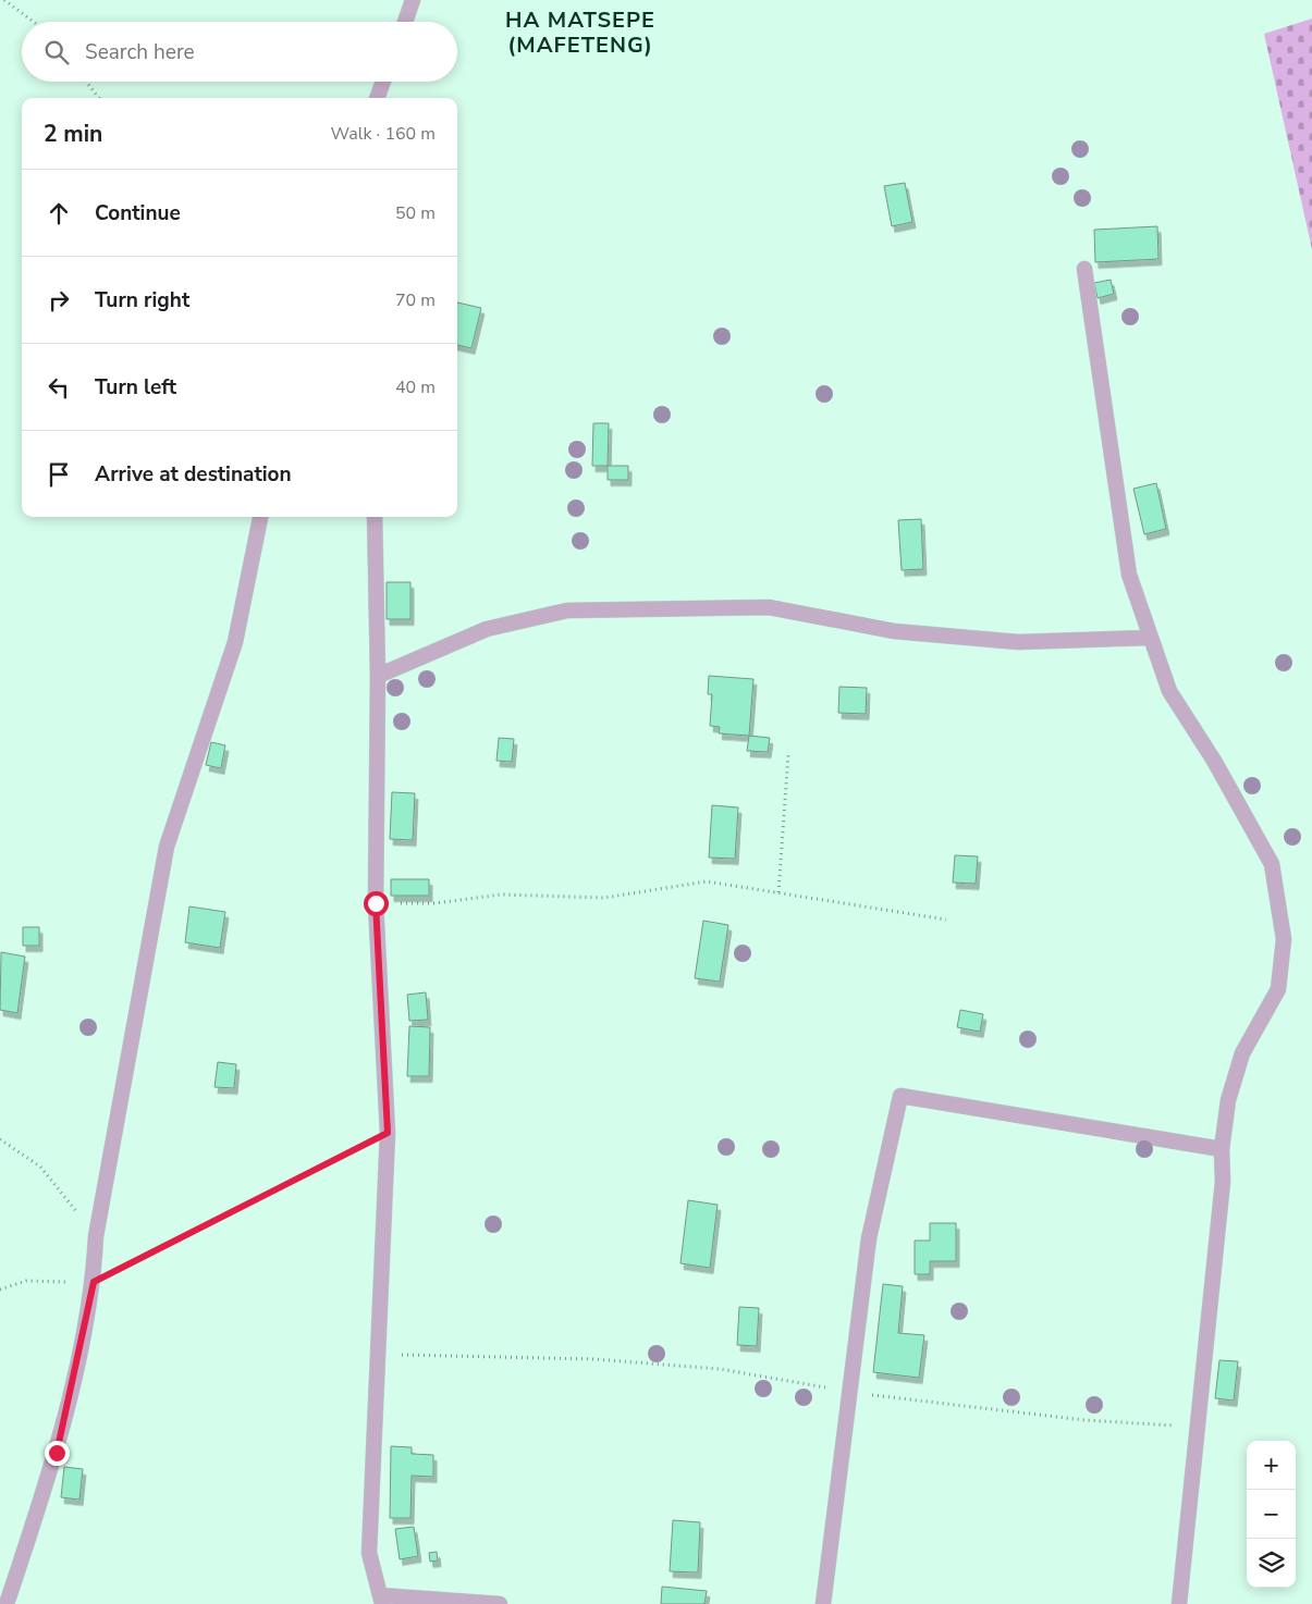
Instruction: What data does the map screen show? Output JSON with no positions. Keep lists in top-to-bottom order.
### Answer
{
  "districts": ["HA MATSEPE (MAFETENG)"],
  "page": {
    "search": "Search here",
    "heading": ["2 min", "Walk · 160 m"],
    "list": [
      ["Continue", "50 m"],
      ["Turn right", "70 m"],
      ["Turn left", "40 m"],
      "Arrive at destination"
    ],
    "map_buttons": ["+", "−"]
  }
}
